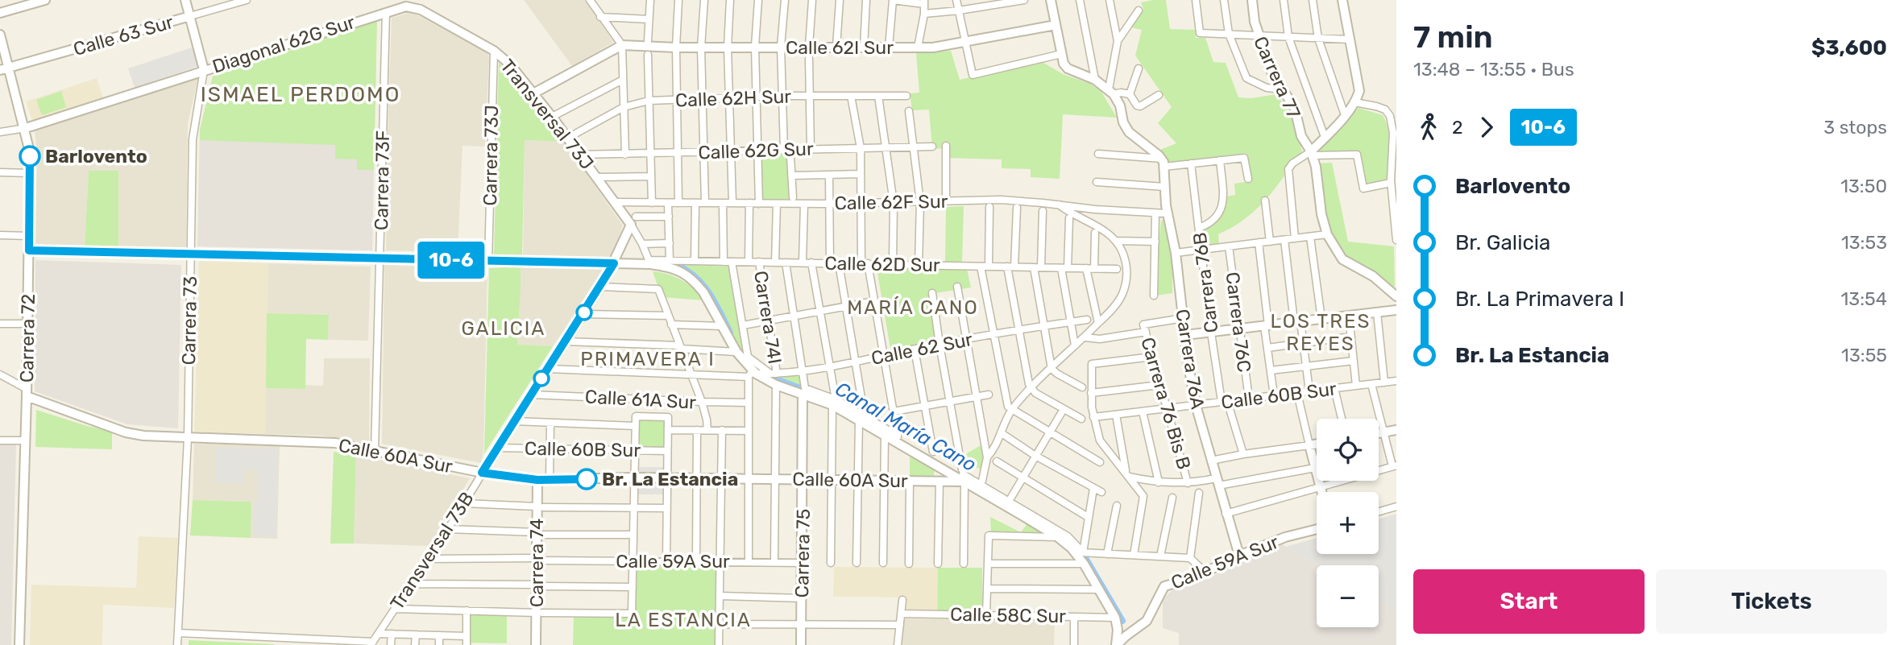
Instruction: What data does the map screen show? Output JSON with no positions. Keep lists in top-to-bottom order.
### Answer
{
  "streets": {
    "street": [
      "Calle 63 Sur",
      "Diagonal 62G Sur",
      "Calle 62I Sur",
      "Carrera 77",
      "Calle 62H Sur",
      "Transversal 73J",
      "Calle 62G Sur",
      "Carrera 73J",
      "Carrera 73F",
      "Calle 62F Sur",
      "Calle 62D Sur",
      "Carrera 76B",
      "Carrera 74I",
      "Carrera 73",
      "Carrera 76C",
      "Carrera 72",
      "Calle 62 Sur",
      "Carrera 76A",
      "Calle 60B Sur",
      "Calle 61A Sur",
      "Carrera 76 Bis B",
      "Calle 60A Sur",
      "Transversal 73B",
      "Carrera 75",
      "Calle 59A Sur",
      "Carrera 74",
      "Calle 58C Sur"
    ]
  },
  "crossings": [
    ["Calle 63 Sur", "Carrera 73"],
    ["Calle 63 Sur", "Carrera 72"],
    ["Diagonal 62G Sur", "Transversal 73J"],
    ["Diagonal 62G Sur", "Carrera 73F"],
    ["Diagonal 62G Sur", "Carrera 73"],
    ["Diagonal 62G Sur", "Carrera 72"],
    ["Calle 62H Sur", "Transversal 73J"],
    ["Transversal 73J", "Calle 62G Sur"],
    ["Transversal 73J", "Carrera 73J"],
    ["Transversal 73J", "Calle 62F Sur"],
    ["Transversal 73J", "Calle 62D Sur"],
    ["Transversal 73J", "Transversal 73B"],
    ["Carrera 73J", "Calle 62D Sur"],
    ["Carrera 73F", "Calle 62D Sur"],
    ["Carrera 73F", "Calle 60A Sur"],
    ["Calle 62F Sur", "Carrera 74I"],
    ["Calle 62F Sur", "Carrera 76A"],
    ["Calle 62D Sur", "Carrera 74I"],
    ["Calle 62D Sur", "Carrera 73"],
    ["Calle 62D Sur", "Carrera 72"],
    ["Calle 62D Sur", "Transversal 73B"],
    ["Calle 62D Sur", "Carrera 75"],
    ["Carrera 76B", "Calle 60B Sur"],
    ["Carrera 74I", "Calle 62 Sur"],
    ["Carrera 74I", "Calle 60A Sur"],
    ["Carrera 74I", "Calle 59A Sur"],
    ["Carrera 73", "Calle 60A Sur"],
    ["Carrera 76C", "Calle 60B Sur"],
    ["Carrera 72", "Calle 60A Sur"],
    ["Calle 62 Sur", "Transversal 73B"],
    ["Calle 62 Sur", "Carrera 75"],
    ["Carrera 76A", "Calle 60B Sur"],
    ["Carrera 76A", "Calle 59A Sur"],
    ["Calle 60B Sur", "Carrera 76 Bis B"],
    ["Calle 60B Sur", "Transversal 73B"],
    ["Calle 61A Sur", "Transversal 73B"],
    ["Calle 60A Sur", "Transversal 73B"],
    ["Calle 60A Sur", "Carrera 75"],
    ["Calle 60A Sur", "Carrera 74"],
    ["Transversal 73B", "Calle 59A Sur"],
    ["Carrera 75", "Calle 59A Sur"],
    ["Calle 59A Sur", "Carrera 74"]
  ],
  "districts": [
    "ISMAEL PERDOMO",
    "MARÍA CANO",
    "LOS TRES REYES",
    "GALICIA",
    "PRIMAVERA I",
    "LA ESTANCIA"
  ],
  "water": ["Canal María Cano"],
  "places": ["Barlovento", "Br. La Estancia"],
  "lines": ["bus line 10-6"],
  "page": {
    "on_map": "10-6",
    "heading": ["7 min", "13:48 – 13:55 · Bus", "$3,600"],
    "legs": ["2", "10-6", "3 stops"],
    "list": [
      {
        "name": "Barlovento",
        "value": "13:50"
      },
      {
        "name": "Br. Galicia",
        "value": "13:53"
      },
      {
        "name": "Br. La Primavera I",
        "value": "13:54"
      },
      {
        "name": "Br. La Estancia",
        "value": "13:55"
      }
    ],
    "map_buttons": ["+", "−"],
    "buttons": ["Start", "Tickets"]
  }
}
